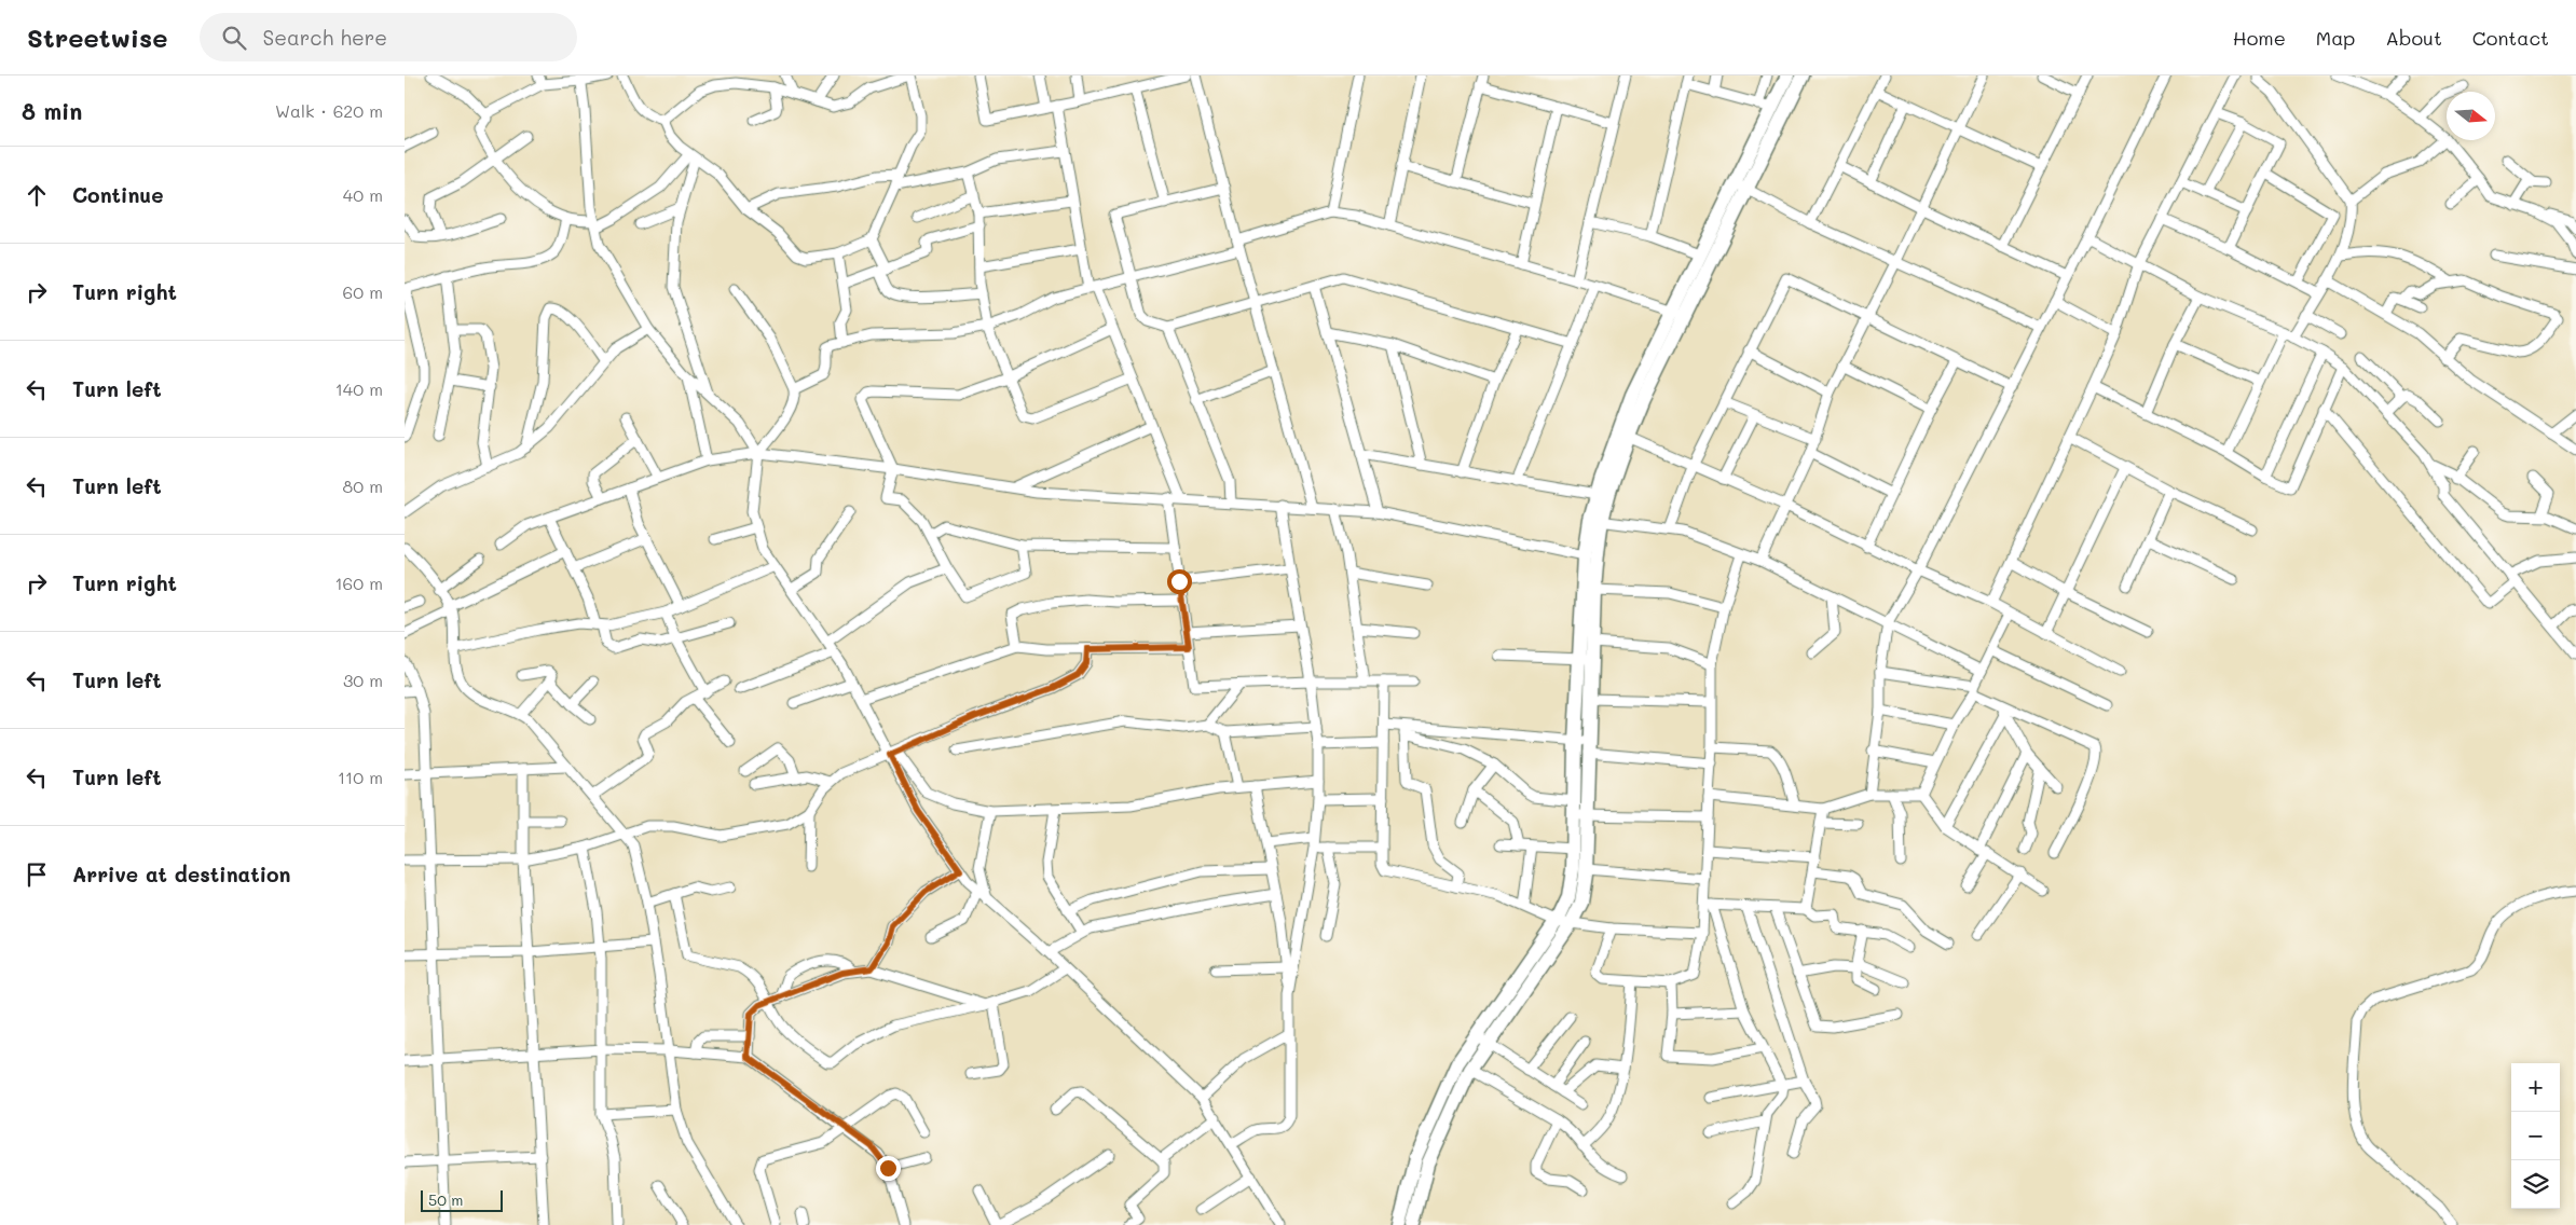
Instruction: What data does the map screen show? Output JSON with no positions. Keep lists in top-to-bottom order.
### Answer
{
  "scale_bar": "50 m",
  "north": "right",
  "page": {
    "header": "Streetwise",
    "search": "Search here",
    "nav": [
      "Home",
      "Map",
      "About",
      "Contact"
    ],
    "heading": ["8 min", "Walk · 620 m"],
    "list": [
      ["Continue", "40 m"],
      ["Turn right", "60 m"],
      ["Turn left", "140 m"],
      ["Turn left", "80 m"],
      ["Turn right", "160 m"],
      ["Turn left", "30 m"],
      ["Turn left", "110 m"],
      "Arrive at destination"
    ],
    "map_buttons": ["+", "−"],
    "scale": "50 m"
  }
}
